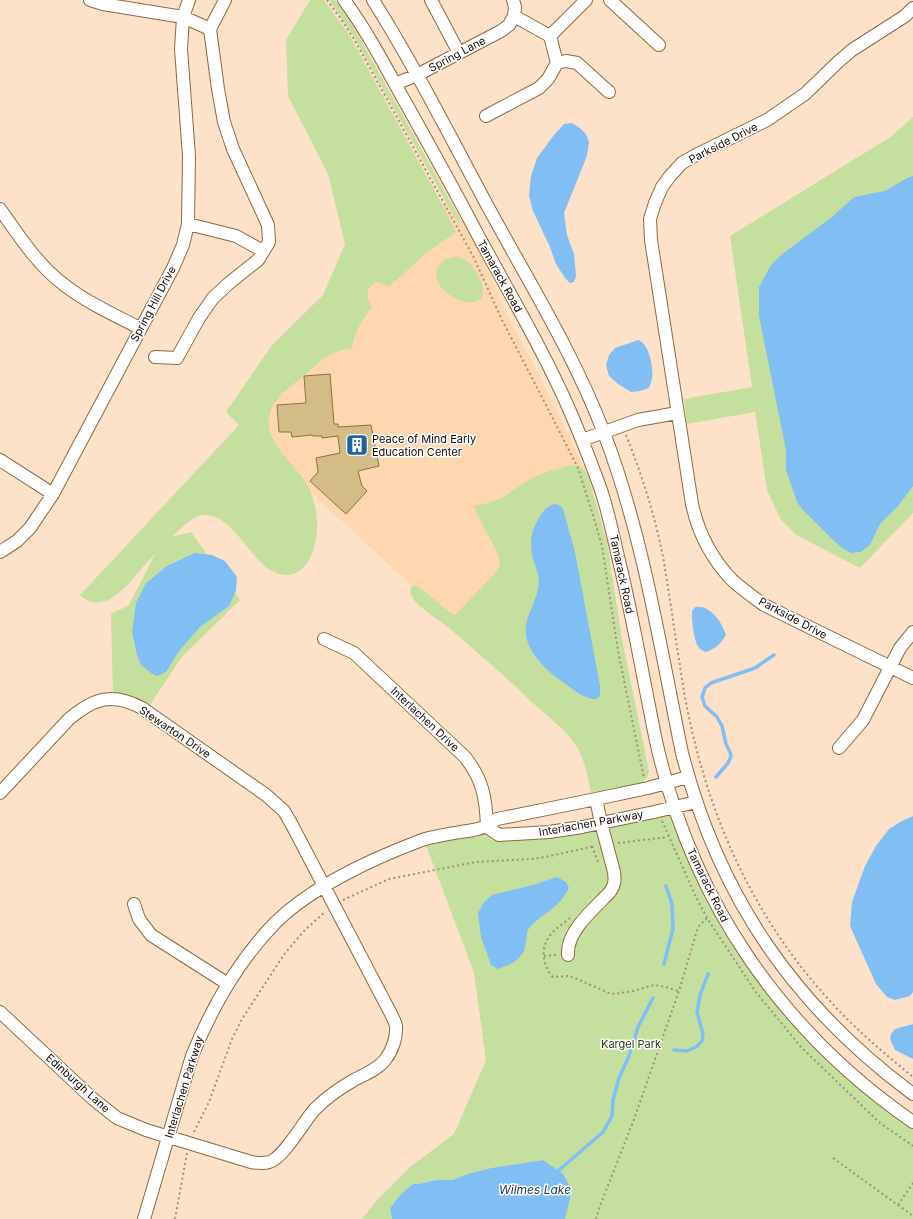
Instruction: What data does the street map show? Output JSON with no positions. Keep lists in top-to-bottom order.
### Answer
{
  "streets": {
    "street": [
      "Spring Lane",
      "Parkside Drive",
      "Tamarack Road",
      "Spring Hill Drive",
      "Interlachen Drive",
      "Stewarton Drive",
      "Interlachen Parkway",
      "Edinburgh Lane"
    ]
  },
  "crossings": [
    ["Spring Lane", "Tamarack Road"],
    ["Tamarack Road", "Interlachen Parkway"],
    ["Interlachen Drive", "Interlachen Parkway"],
    ["Stewarton Drive", "Interlachen Parkway"],
    ["Stewarton Drive", "Edinburgh Lane"],
    ["Interlachen Parkway", "Edinburgh Lane"]
  ],
  "water": ["Wilmes Lake"],
  "parks": ["Kargel Park"],
  "places": {
    "building": ["Peace of Mind Early Education Center"]
  }
}
